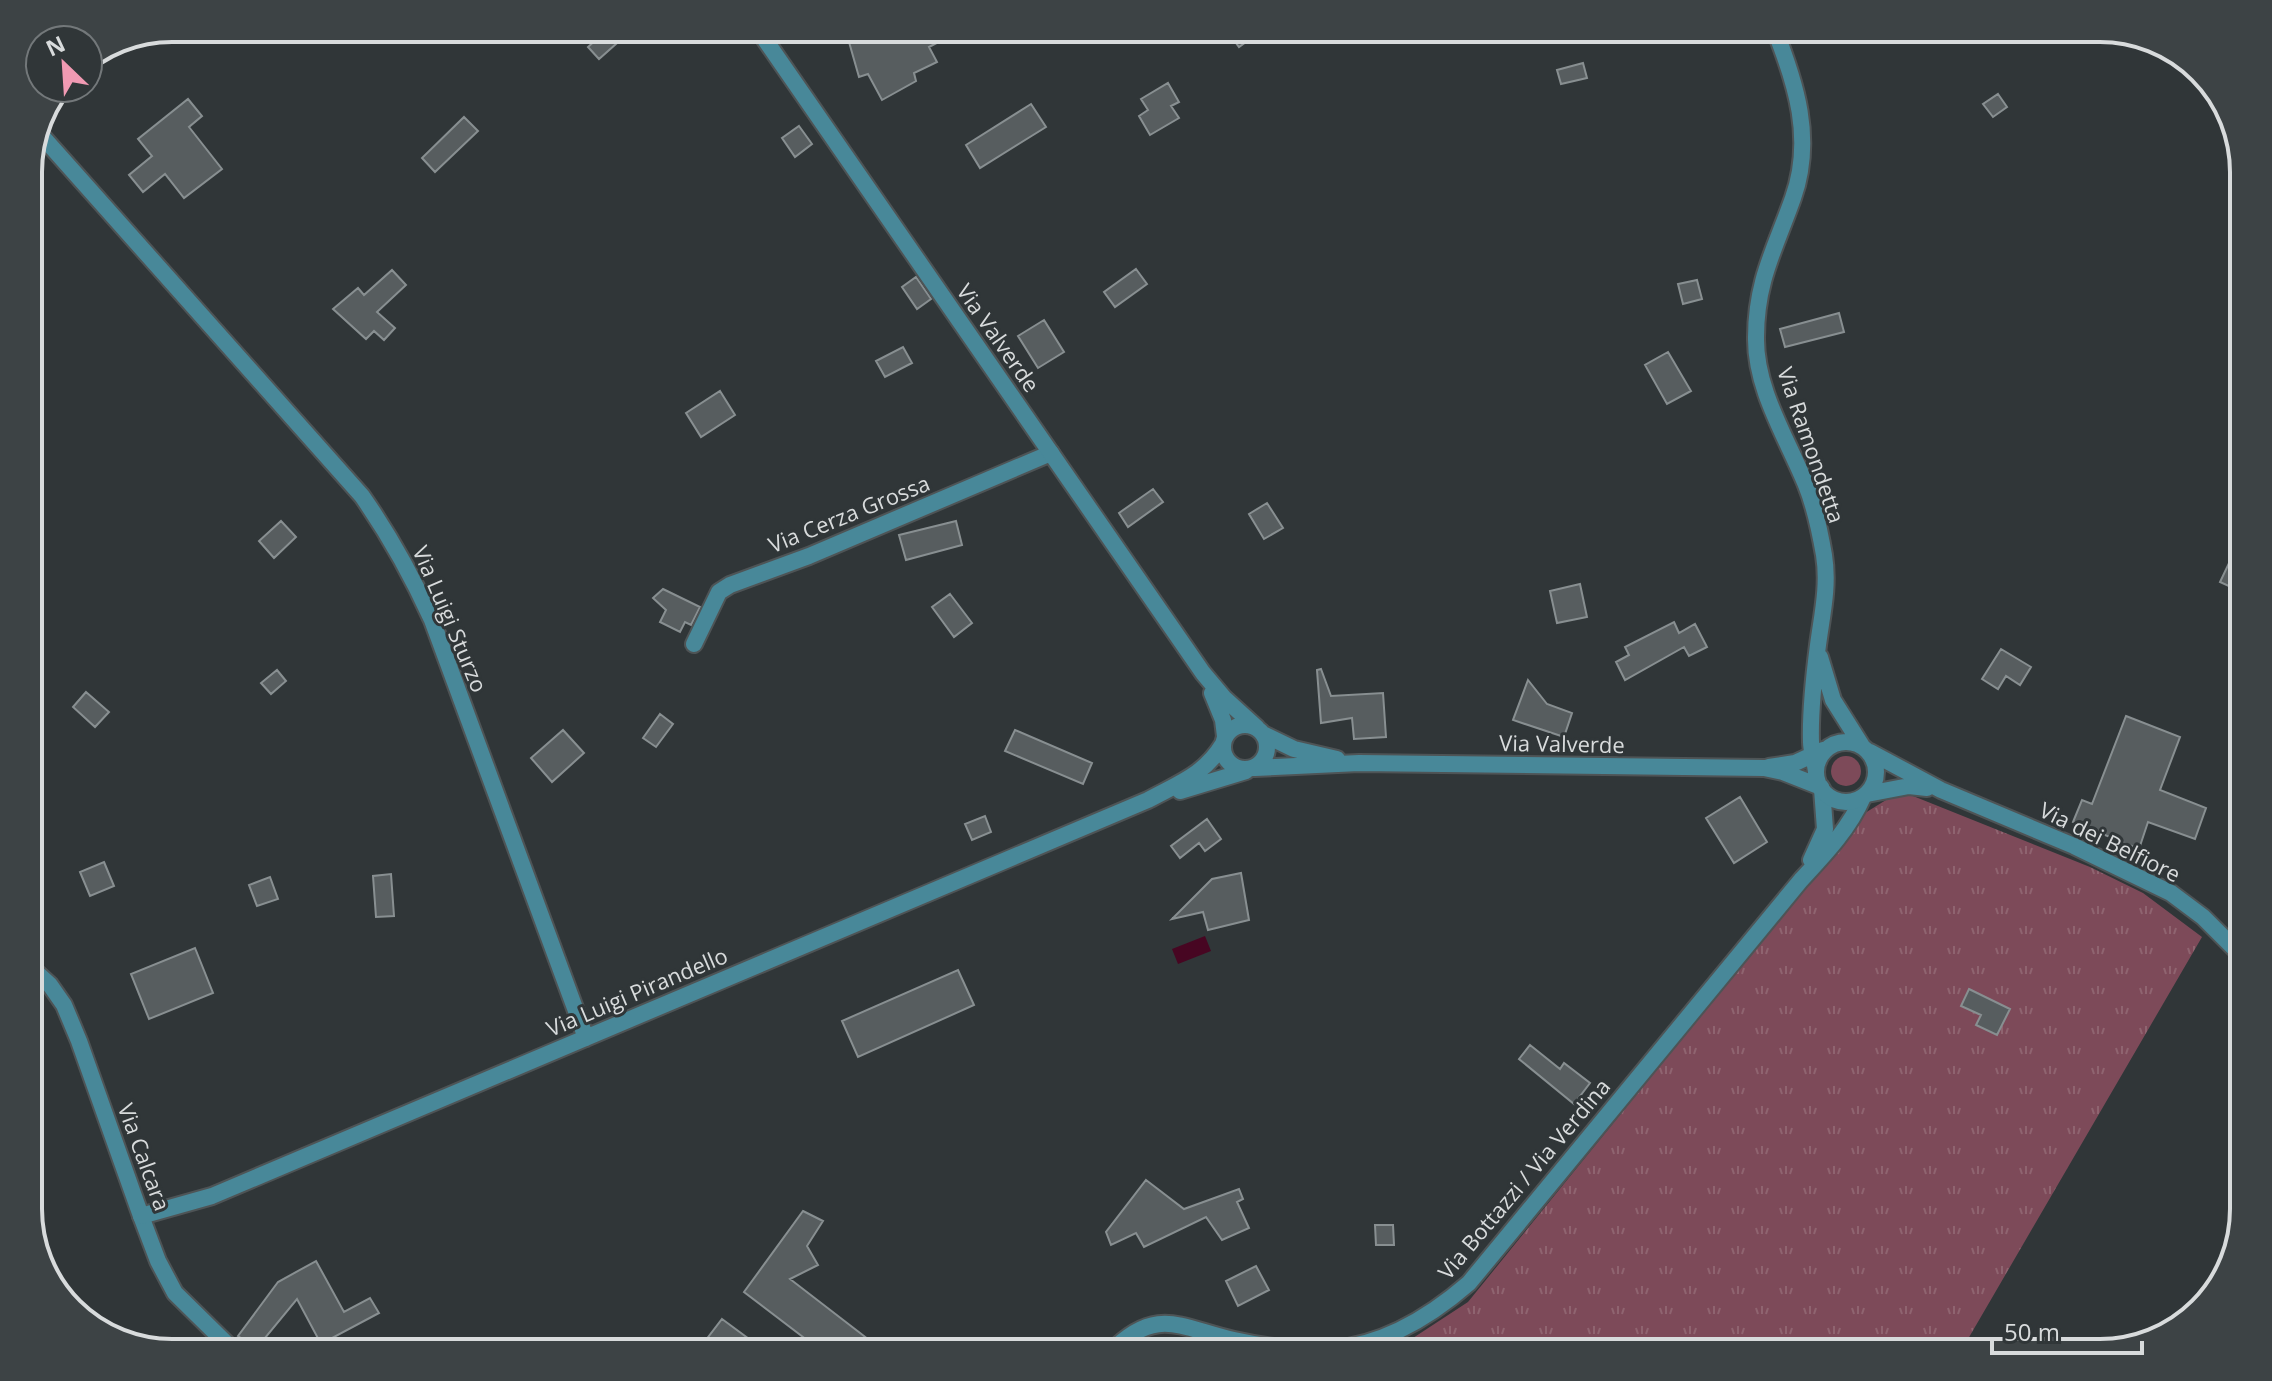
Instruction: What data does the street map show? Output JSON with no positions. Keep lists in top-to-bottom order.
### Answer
{
  "streets": {
    "street": [
      "Via Valverde",
      "Via Ramondetta",
      "Via Cerza Grossa",
      "Via Luigi Sturzo",
      "Via dei Belfiore",
      "Via Luigi Pirandello",
      "Via Calcara",
      "Via Bottazzi / Via Verdina"
    ]
  },
  "crossings": [
    ["Via Valverde", "Via Cerza Grossa"],
    ["Via Ramondetta", "Via Bottazzi / Via Verdina"],
    ["Via Luigi Sturzo", "Via Luigi Pirandello"],
    ["Via Luigi Pirandello", "Via Calcara"]
  ],
  "scale_bar": "50 m",
  "north": "top left"
}
